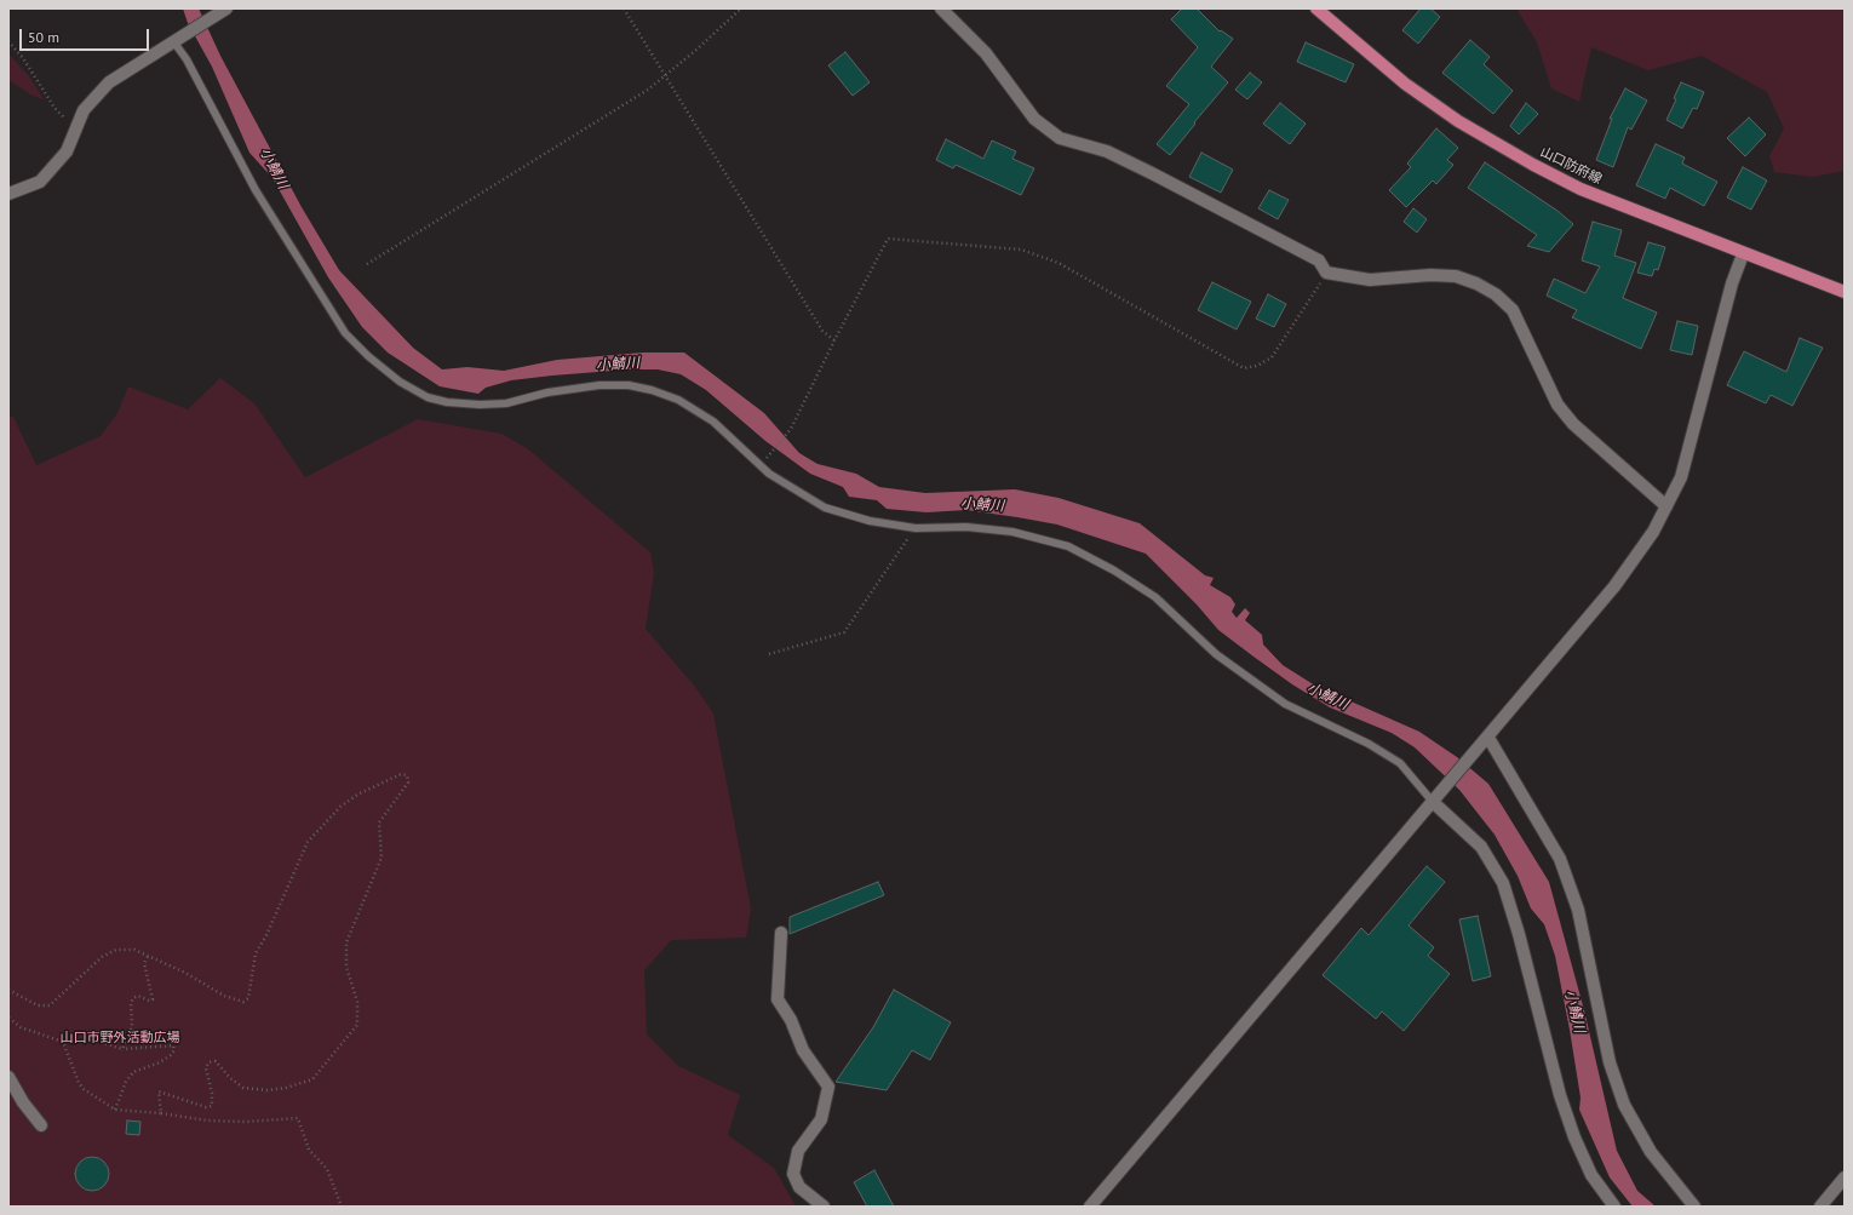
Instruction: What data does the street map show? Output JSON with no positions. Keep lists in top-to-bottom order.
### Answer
{
  "streets": {
    "main road": ["山口防府線"]
  },
  "water": ["小鯖川"],
  "parks": ["山口市野外活動広場"],
  "scale_bar": "50 m"
}
